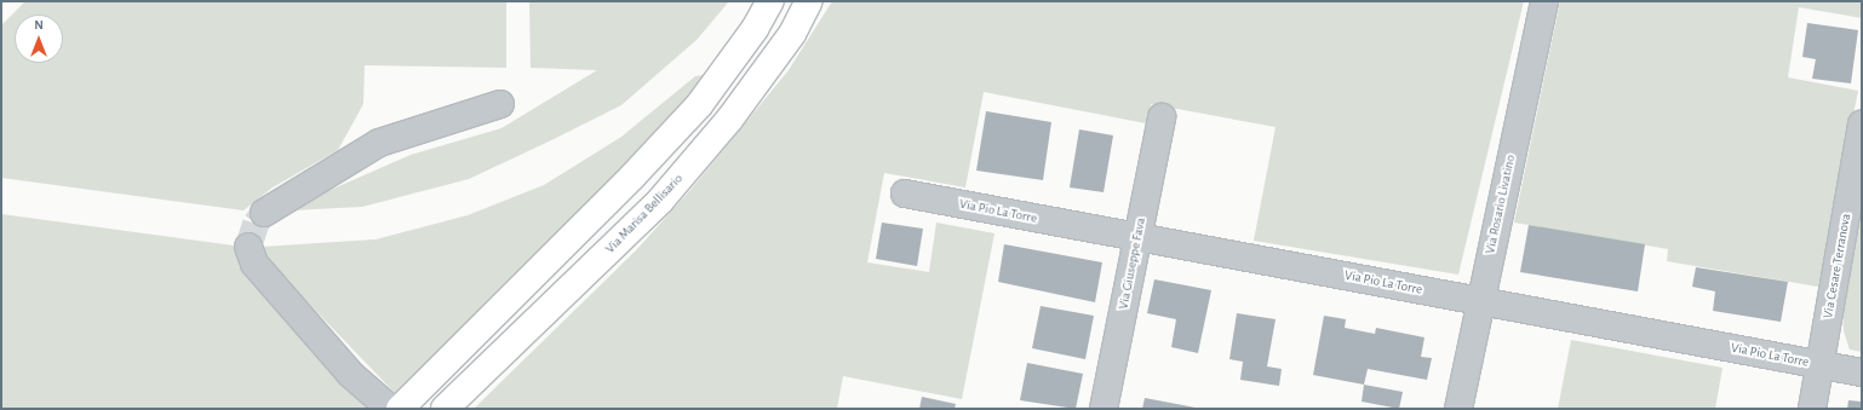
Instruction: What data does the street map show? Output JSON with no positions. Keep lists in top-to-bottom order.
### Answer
{
  "streets": {
    "main road": ["Via Marisa Bellisario"],
    "street": [
      "Via Rosario Livatino",
      "Via Pio La Torre",
      "Via Giuseppe Fava",
      "Via Cesare Terranova"
    ]
  },
  "crossings": [
    ["Via Rosario Livatino", "Via Pio La Torre"],
    ["Via Pio La Torre", "Via Giuseppe Fava"],
    ["Via Pio La Torre", "Via Cesare Terranova"]
  ],
  "north": "top"
}
